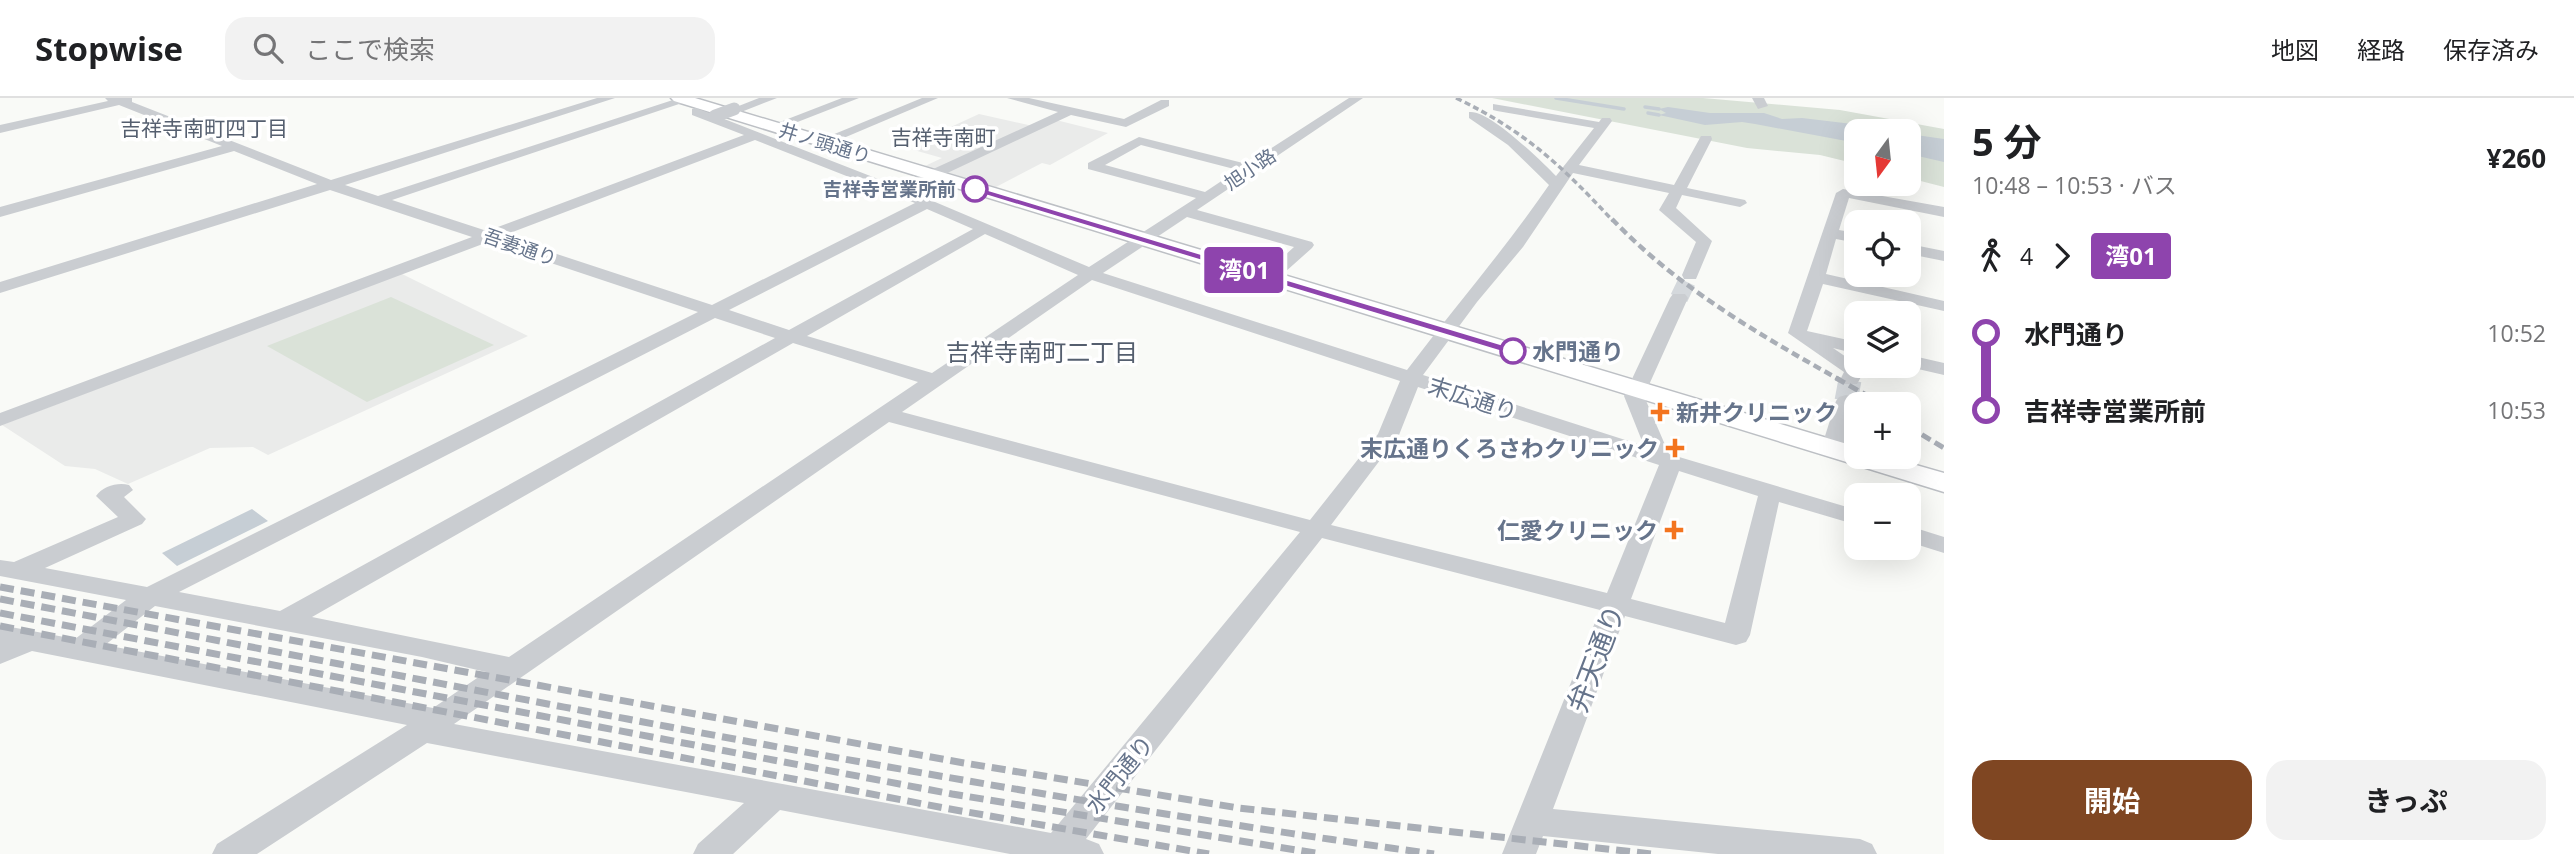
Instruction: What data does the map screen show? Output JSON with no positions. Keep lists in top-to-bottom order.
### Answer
{
  "streets": {
    "main road": ["井ノ頭通り"],
    "street": [
      "旭小路",
      "吾妻通り",
      "末広通り",
      "弁天通り",
      "水門通り"
    ]
  },
  "crossings": [
    ["井ノ頭通り", "旭小路"],
    ["井ノ頭通り", "水門通り"],
    ["旭小路", "吾妻通り"],
    ["旭小路", "末広通り"],
    ["末広通り", "弁天通り"],
    ["末広通り", "水門通り"]
  ],
  "districts": ["吉祥寺南町四丁目", "吉祥寺南町", "吉祥寺南町二丁目"],
  "places": {
    "other": ["吉祥寺営業所前", "水門通り"],
    "health": ["新井クリニック", "末広通りくろさわクリニック", "仁愛クリニック"]
  },
  "lines": ["bus line 湾01"],
  "north": "bottom",
  "page": {
    "header": "Stopwise",
    "search": "ここで検索",
    "nav": ["地図", "経路", "保存済み"],
    "on_map": "湾01",
    "heading": ["5 分", "10:48 – 10:53 · バス", "¥260"],
    "map_buttons": ["+", "−"],
    "legs": ["4", "湾01"],
    "list": [
      {
        "name": "水門通り",
        "value": "10:52"
      },
      {
        "name": "吉祥寺営業所前",
        "value": "10:53"
      }
    ],
    "buttons": ["開始", "きっぷ"]
  }
}
